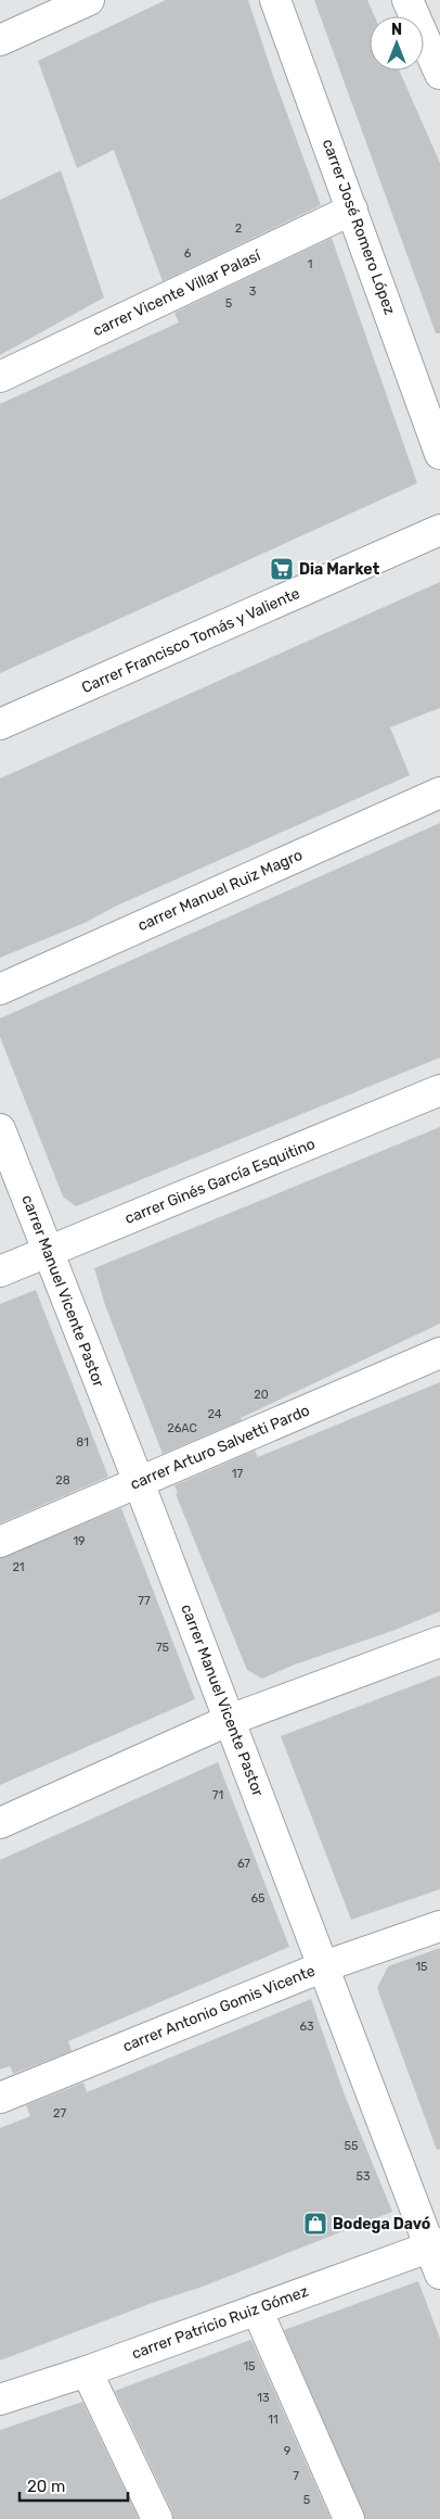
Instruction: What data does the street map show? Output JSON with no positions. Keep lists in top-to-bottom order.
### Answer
{
  "streets": {
    "street": [
      "carrer José Romero López",
      "carrer Vicente Villar Palasí",
      "Carrer Francisco Tomás y Valiente",
      "carrer Manuel Ruiz Magro",
      "carrer Ginés García Esquitino",
      "carrer Manuel Vicente Pastor",
      "carrer Arturo Salvetti Pardo",
      "carrer Antonio Gomis Vicente",
      "carrer Patricio Ruiz Gómez"
    ]
  },
  "crossings": [
    ["carrer José Romero López", "carrer Vicente Villar Palasí"],
    ["carrer Ginés García Esquitino", "carrer Manuel Vicente Pastor"],
    ["carrer Manuel Vicente Pastor", "carrer Arturo Salvetti Pardo"],
    ["carrer Manuel Vicente Pastor", "carrer Antonio Gomis Vicente"],
    ["carrer Manuel Vicente Pastor", "carrer Patricio Ruiz Gómez"]
  ],
  "places": {
    "supermarket": ["Dia Market"],
    "shop": ["Bodega Davó"]
  },
  "house_numbers": [
    "2",
    "6",
    "1",
    "3",
    "5",
    "20",
    "24",
    "26AC",
    "81",
    "17",
    "28",
    "19",
    "21",
    "77",
    "75",
    "71",
    "67",
    "65",
    "15",
    "63",
    "27",
    "55",
    "53",
    "15",
    "13",
    "11",
    "9",
    "7",
    "5"
  ],
  "scale_bar": "20 m",
  "north": "top"
}
